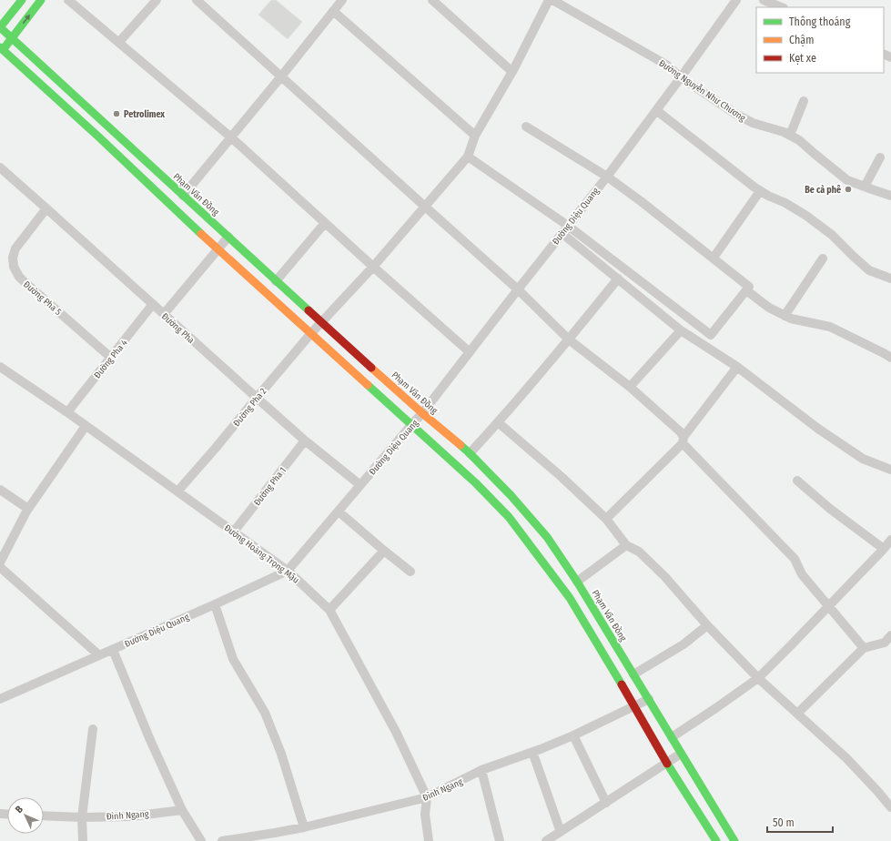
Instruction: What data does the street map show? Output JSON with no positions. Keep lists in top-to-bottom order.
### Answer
{
  "streets": {
    "main road": ["Phạm Văn Đồng"],
    "street": [
      "Đường Nguyễn Như Chương",
      "Đường Diệu Quang",
      "Đường Pha 5",
      "Đường Pha",
      "Đường Pha 4",
      "Đường Pha 2",
      "Đường Pha 1",
      "Đường Hoàng Trọng Mậu",
      "Đình Ngang"
    ]
  },
  "crossings": [
    ["Đường Nguyễn Như Chương", "Đường Diệu Quang"],
    ["Phạm Văn Đồng", "Đường Diệu Quang"],
    ["Phạm Văn Đồng", "Đường Pha 2"],
    ["Phạm Văn Đồng", "Đình Ngang"],
    ["Đường Diệu Quang", "Đường Pha"],
    ["Đường Diệu Quang", "Đường Hoàng Trọng Mậu"],
    ["Đường Pha 5", "Đường Pha"],
    ["Đường Pha 5", "Đường Pha 4"],
    ["Đường Pha", "Đường Pha 4"],
    ["Đường Pha", "Đường Pha 2"],
    ["Đường Pha", "Đường Pha 1"],
    ["Đường Pha 4", "Đường Hoàng Trọng Mậu"],
    ["Đường Pha 2", "Đường Hoàng Trọng Mậu"],
    ["Đường Pha 1", "Đường Hoàng Trọng Mậu"],
    ["Đường Hoàng Trọng Mậu", "Đình Ngang"]
  ],
  "places": ["Petrolimex", "Be cà phê"],
  "legend": ["Thông thoáng", "Chậm", "Kẹt xe"],
  "scale_bar": "50 m",
  "north": "top left"
}
